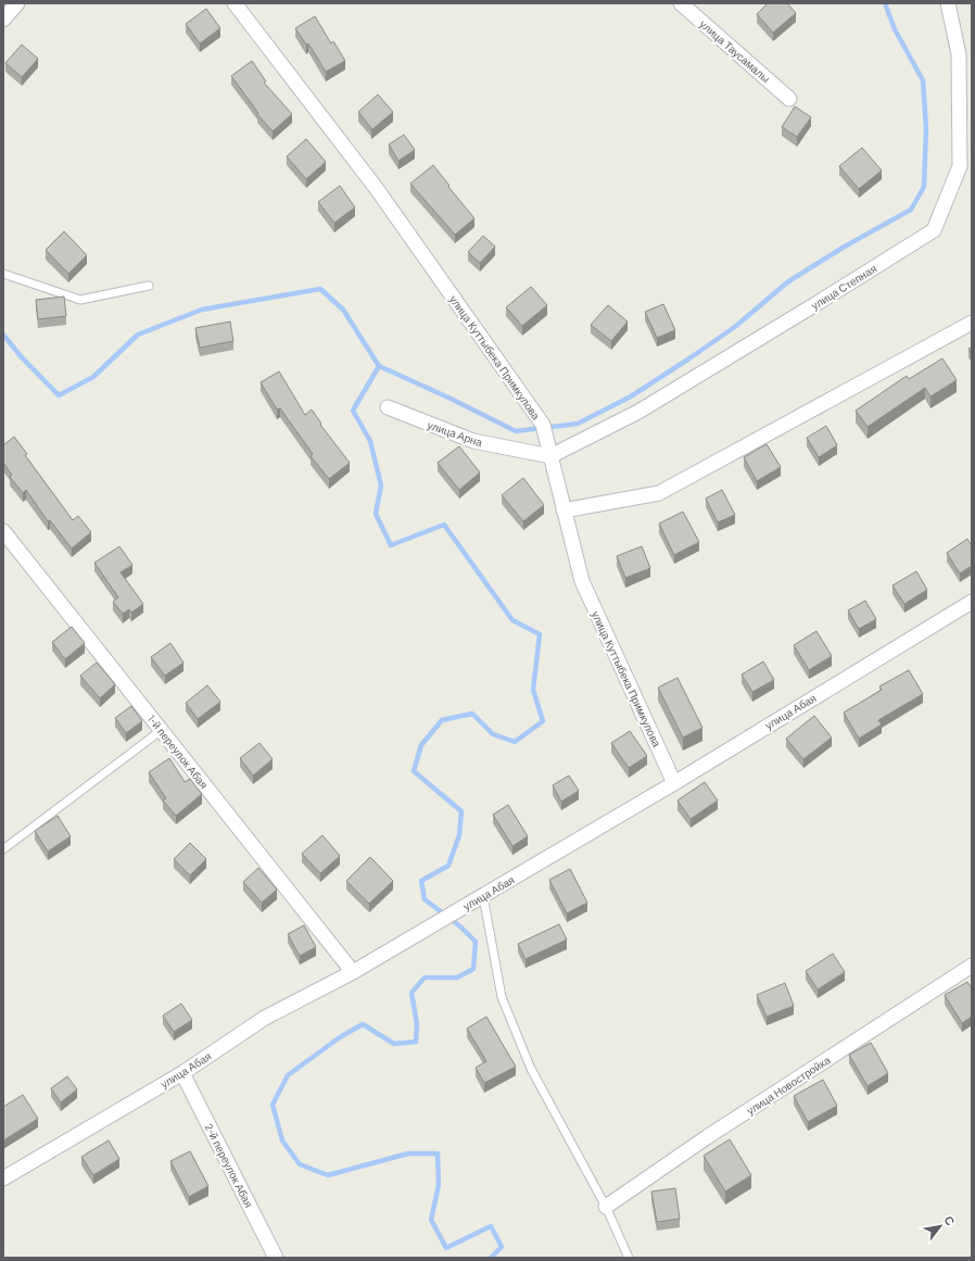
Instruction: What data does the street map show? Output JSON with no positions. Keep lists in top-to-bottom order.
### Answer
{
  "streets": {
    "street": [
      "улица Таусамалы",
      "улица Степная",
      "улица Куттыбека Примкулова",
      "улица Арна",
      "улица Абая",
      "1-й переулок Абая",
      "улица Новостройка",
      "2-й переулок Абая"
    ]
  },
  "crossings": [
    ["улица Степная", "улица Куттыбека Примкулова"],
    ["улица Степная", "улица Арна"],
    ["улица Куттыбека Примкулова", "улица Арна"],
    ["улица Куттыбека Примкулова", "улица Абая"],
    ["улица Абая", "1-й переулок Абая"],
    ["улица Абая", "2-й переулок Абая"]
  ],
  "north": "top right"
}
